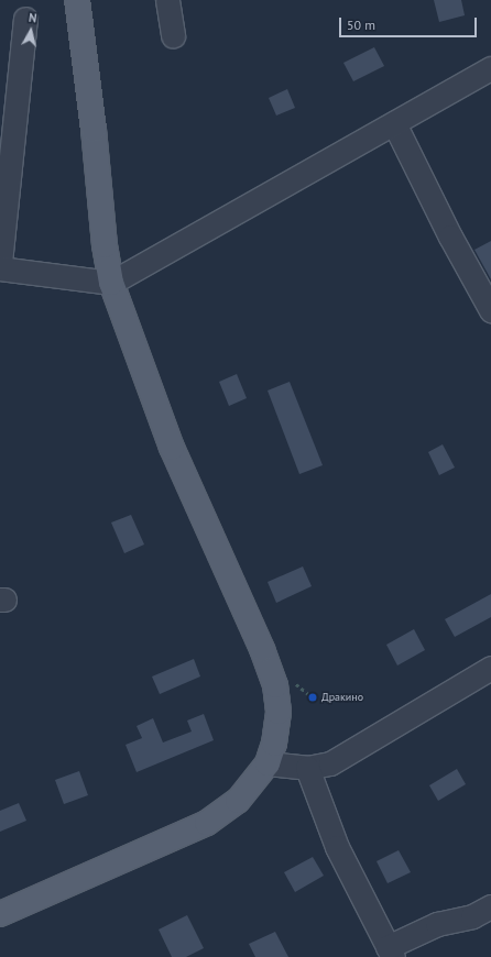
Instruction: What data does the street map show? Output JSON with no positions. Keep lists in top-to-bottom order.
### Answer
{
  "places": ["Дракино"],
  "scale_bar": "50 m",
  "north": "top"
}
